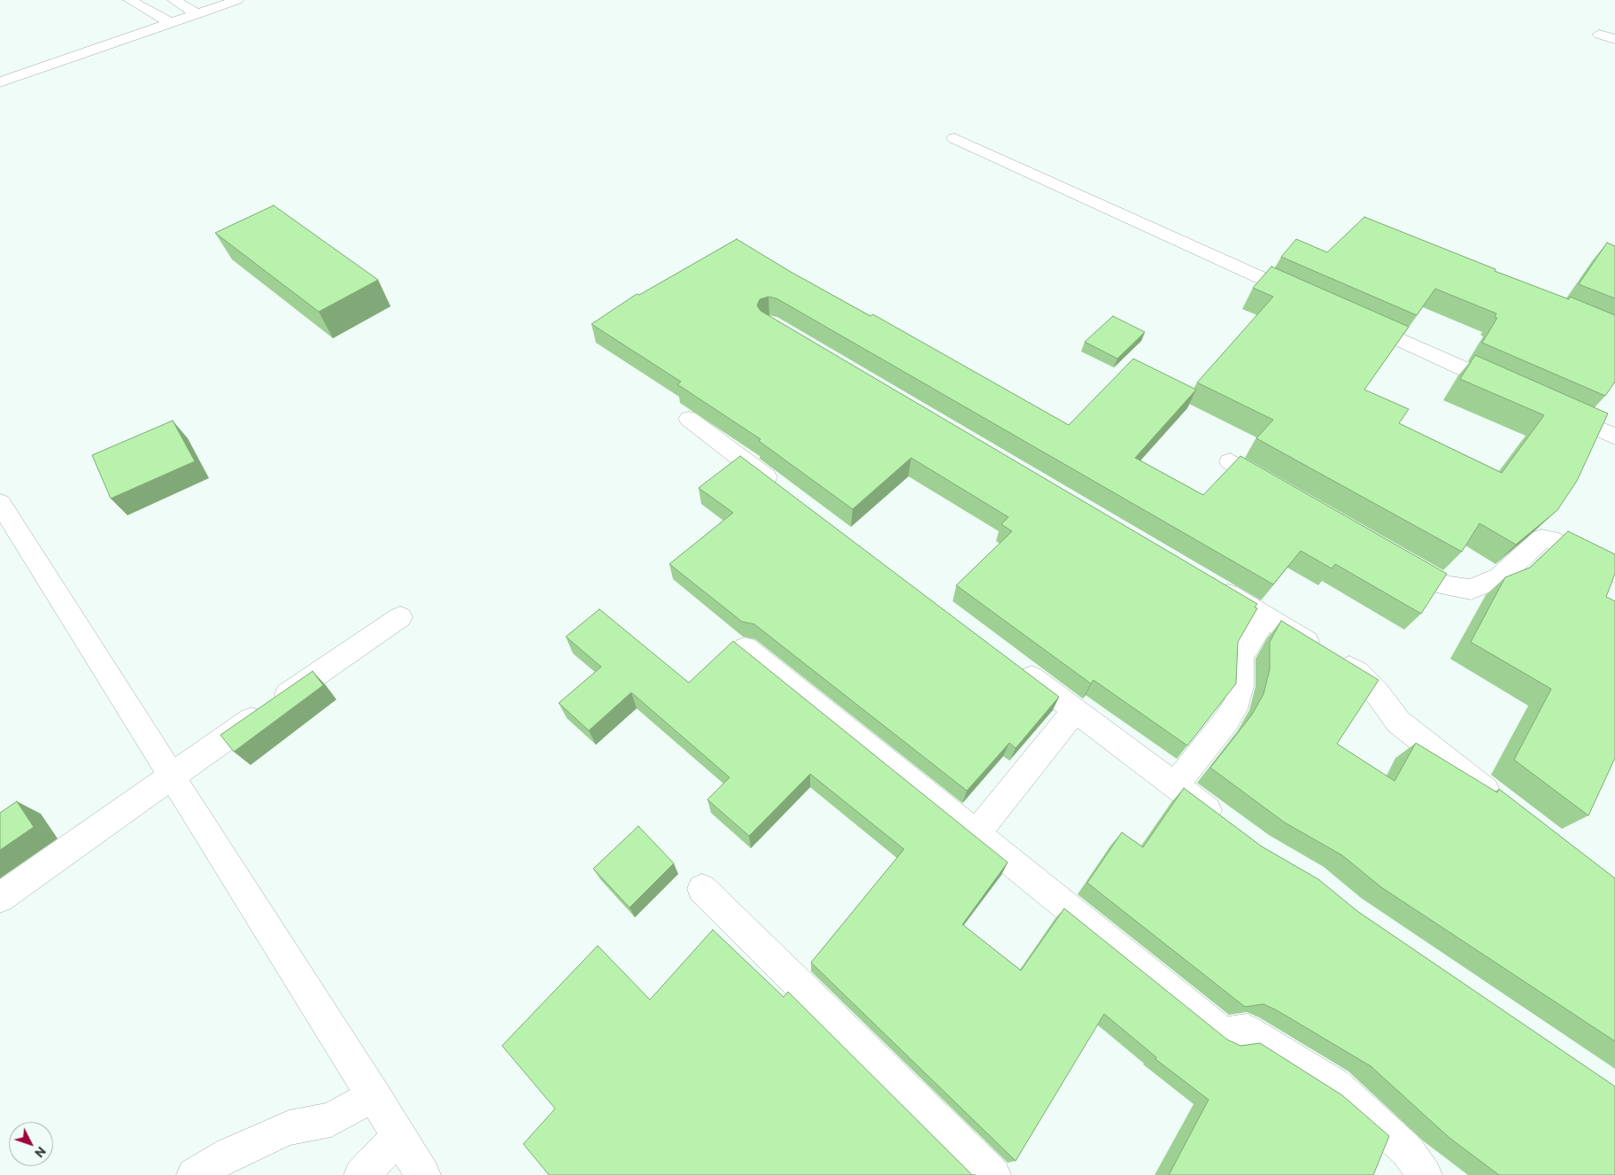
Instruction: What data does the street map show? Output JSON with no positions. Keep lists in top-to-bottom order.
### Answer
{
  "north": "bottom right"
}
